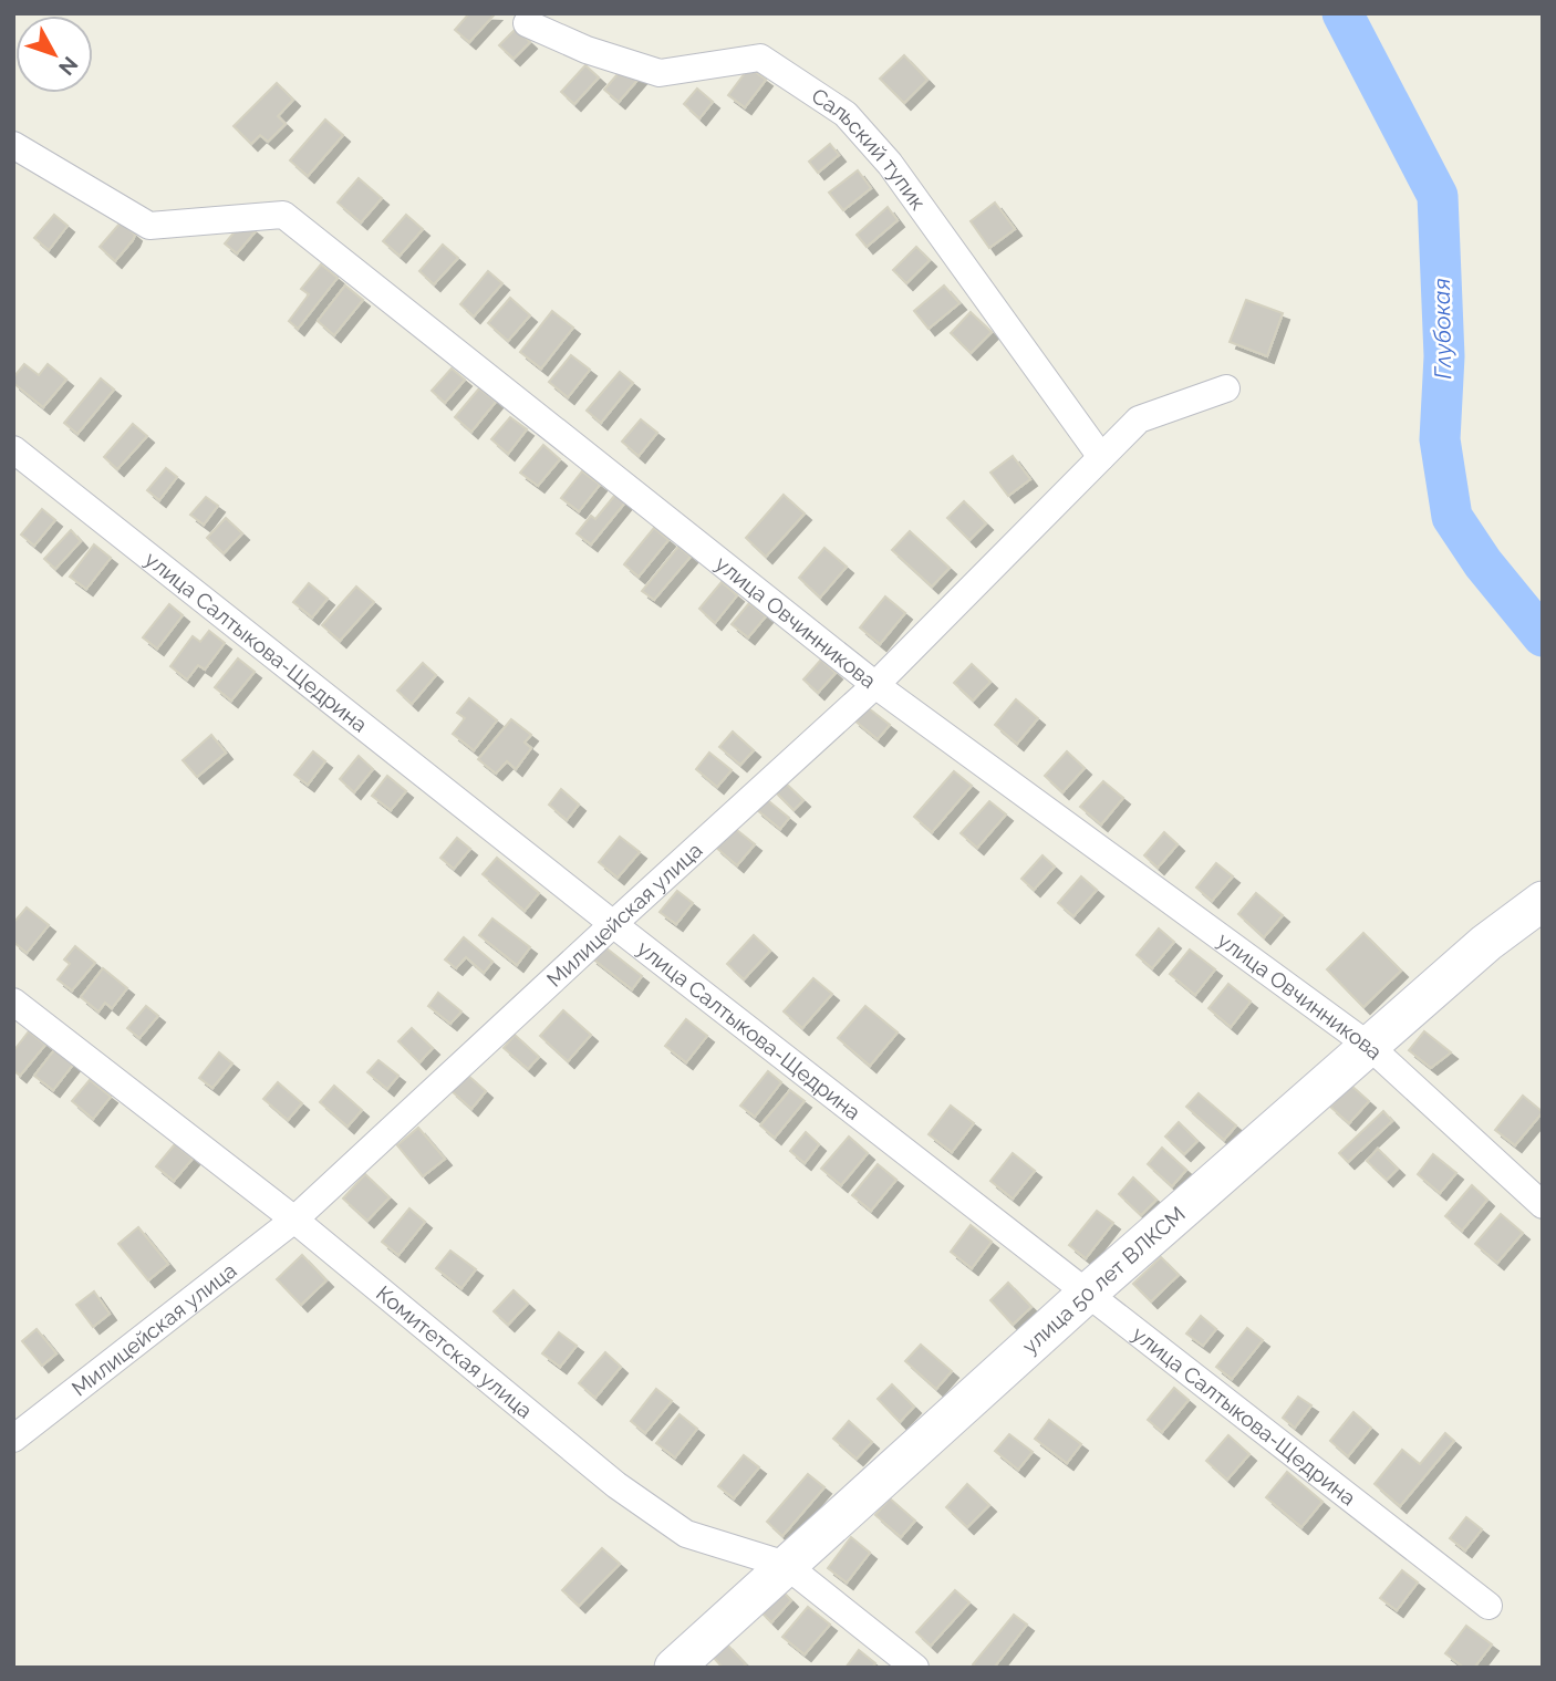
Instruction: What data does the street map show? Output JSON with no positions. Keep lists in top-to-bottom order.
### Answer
{
  "streets": {
    "main road": ["улица 50 лет ВЛКСМ"],
    "street": [
      "Сальский тупик",
      "улица Овчинникова",
      "улица Салтыкова-Щедрина",
      "Милицейская улица",
      "Комитетская улица"
    ]
  },
  "crossings": [
    ["Сальский тупик", "Милицейская улица"],
    ["улица Овчинникова", "Милицейская улица"],
    ["улица Овчинникова", "улица 50 лет ВЛКСМ"],
    ["улица Салтыкова-Щедрина", "Милицейская улица"],
    ["улица Салтыкова-Щедрина", "улица 50 лет ВЛКСМ"],
    ["Милицейская улица", "Комитетская улица"],
    ["улица 50 лет ВЛКСМ", "Комитетская улица"]
  ],
  "water": ["Глубокая"],
  "north": "bottom right"
}
